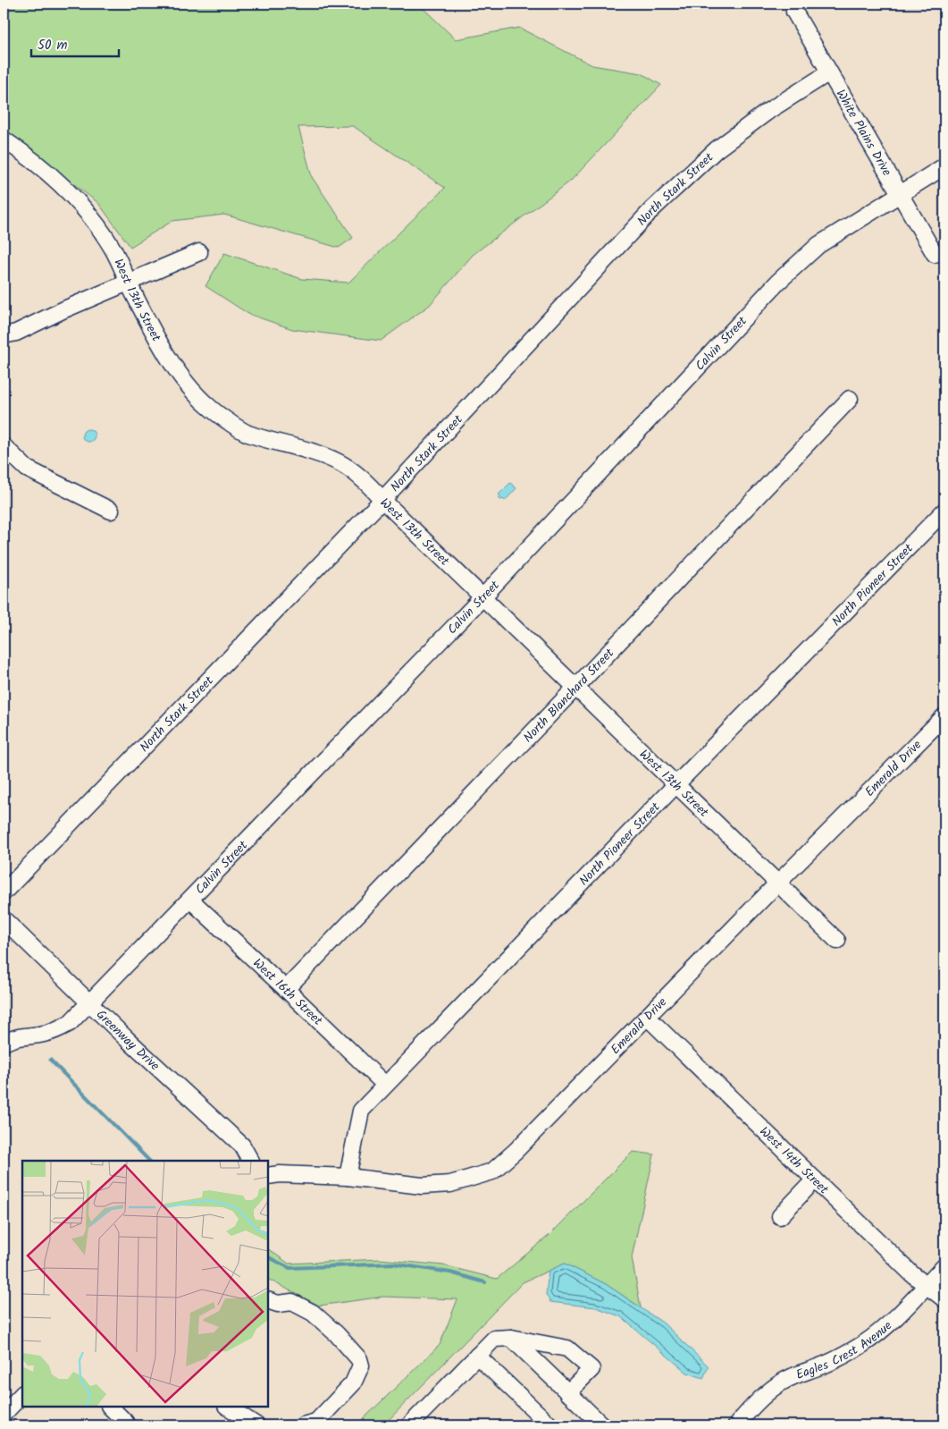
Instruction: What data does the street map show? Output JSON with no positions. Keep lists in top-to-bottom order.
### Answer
{
  "streets": {
    "street": [
      "White Plains Drive",
      "North Stark Street",
      "West 13th Street",
      "Calvin Street",
      "North Pioneer Street",
      "North Blanchard Street",
      "Emerald Drive",
      "West 16th Street",
      "Greenway Drive",
      "West 14th Street",
      "Eagles Crest Avenue"
    ]
  },
  "crossings": [
    ["White Plains Drive", "North Stark Street"],
    ["White Plains Drive", "Calvin Street"],
    ["North Stark Street", "West 13th Street"],
    ["West 13th Street", "Calvin Street"],
    ["West 13th Street", "North Pioneer Street"],
    ["West 13th Street", "North Blanchard Street"],
    ["West 13th Street", "Emerald Drive"],
    ["Calvin Street", "West 16th Street"],
    ["Calvin Street", "Greenway Drive"],
    ["North Pioneer Street", "Emerald Drive"],
    ["North Pioneer Street", "West 16th Street"],
    ["North Blanchard Street", "West 16th Street"],
    ["Emerald Drive", "West 14th Street"],
    ["West 14th Street", "Eagles Crest Avenue"]
  ],
  "scale_bar": "50 m"
}
